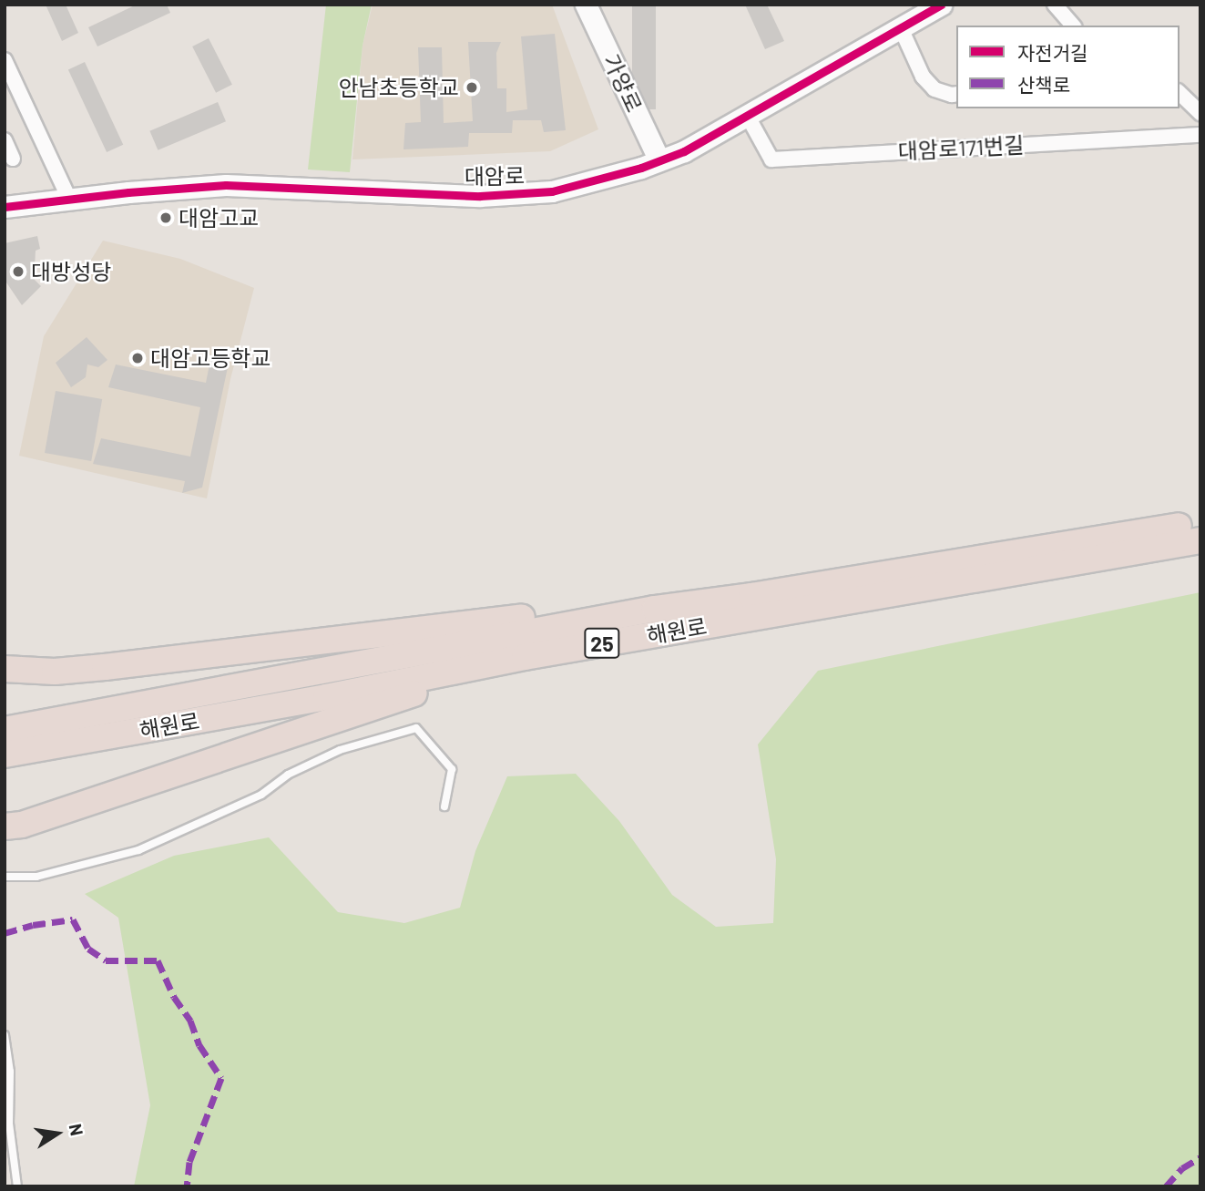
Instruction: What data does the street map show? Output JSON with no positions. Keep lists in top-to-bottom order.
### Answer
{
  "streets": {
    "highway": ["해원로", "25"],
    "street": ["가양로", "대암로171번길", "대암로"]
  },
  "crossings": [
    ["가양로", "대암로"],
    ["대암로171번길", "대암로"]
  ],
  "places": [
    "안남초등학교",
    "대암고교",
    "대방성당",
    "대암고등학교"
  ],
  "legend": ["자전거길", "산책로"],
  "north": "right"
}
